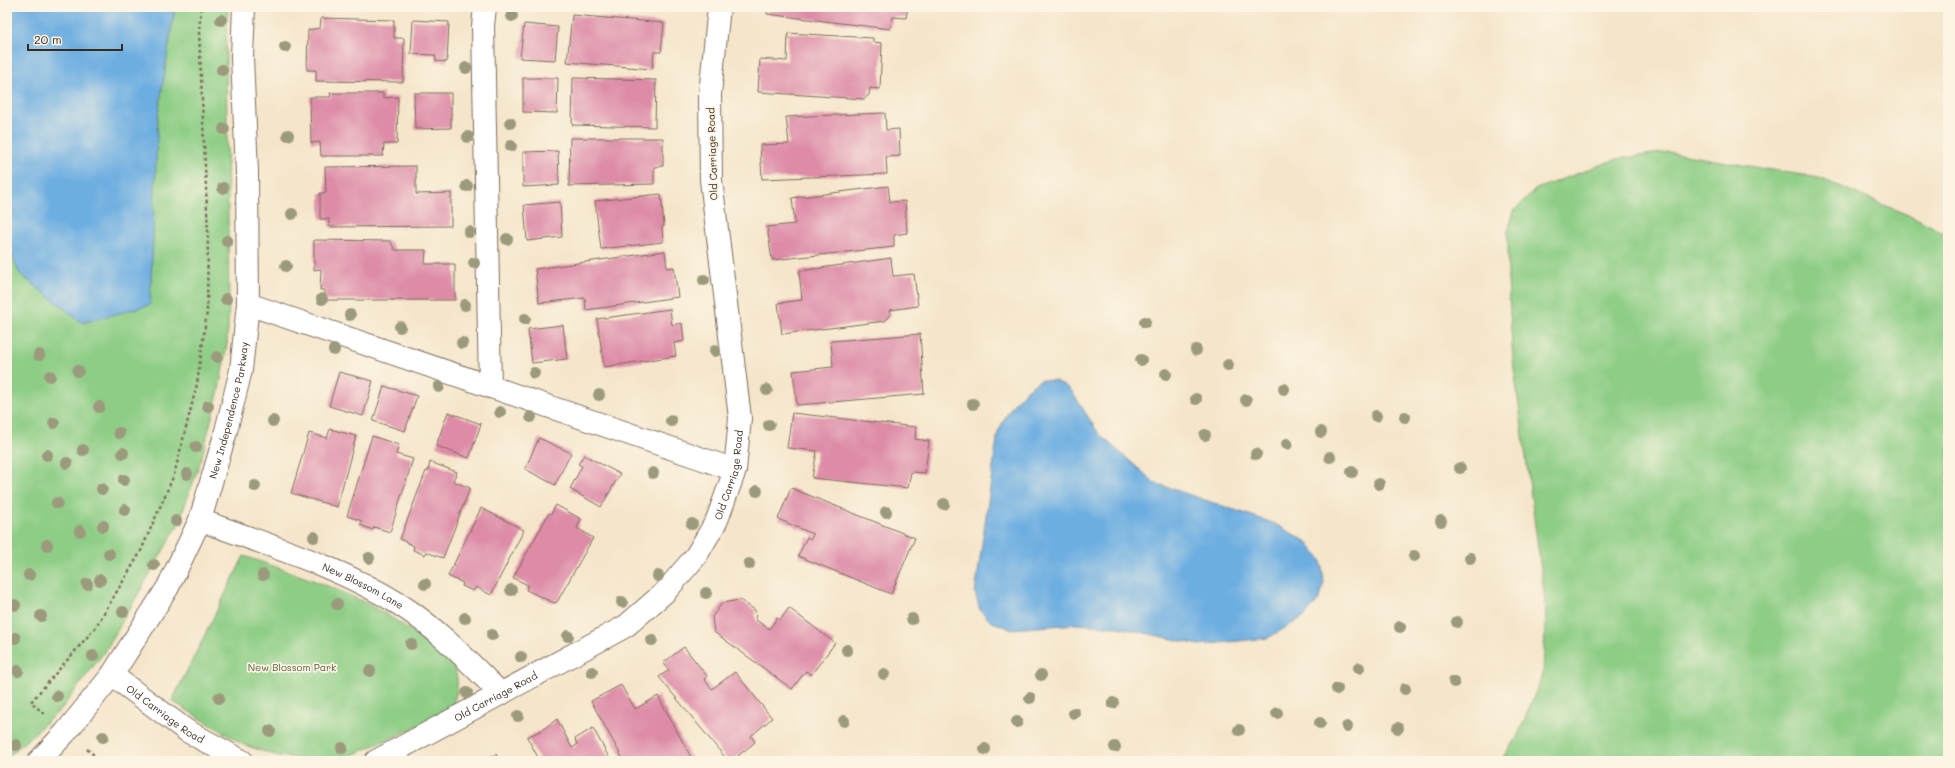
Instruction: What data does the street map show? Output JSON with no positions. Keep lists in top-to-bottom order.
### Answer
{
  "streets": {
    "street": ["Old Carriage Road", "New Independence Parkway", "New Blossom Lane"]
  },
  "crossings": [
    ["Old Carriage Road", "New Independence Parkway"],
    ["Old Carriage Road", "New Blossom Lane"],
    ["New Independence Parkway", "New Blossom Lane"]
  ],
  "parks": ["New Blossom Park"],
  "scale_bar": "20 m"
}
